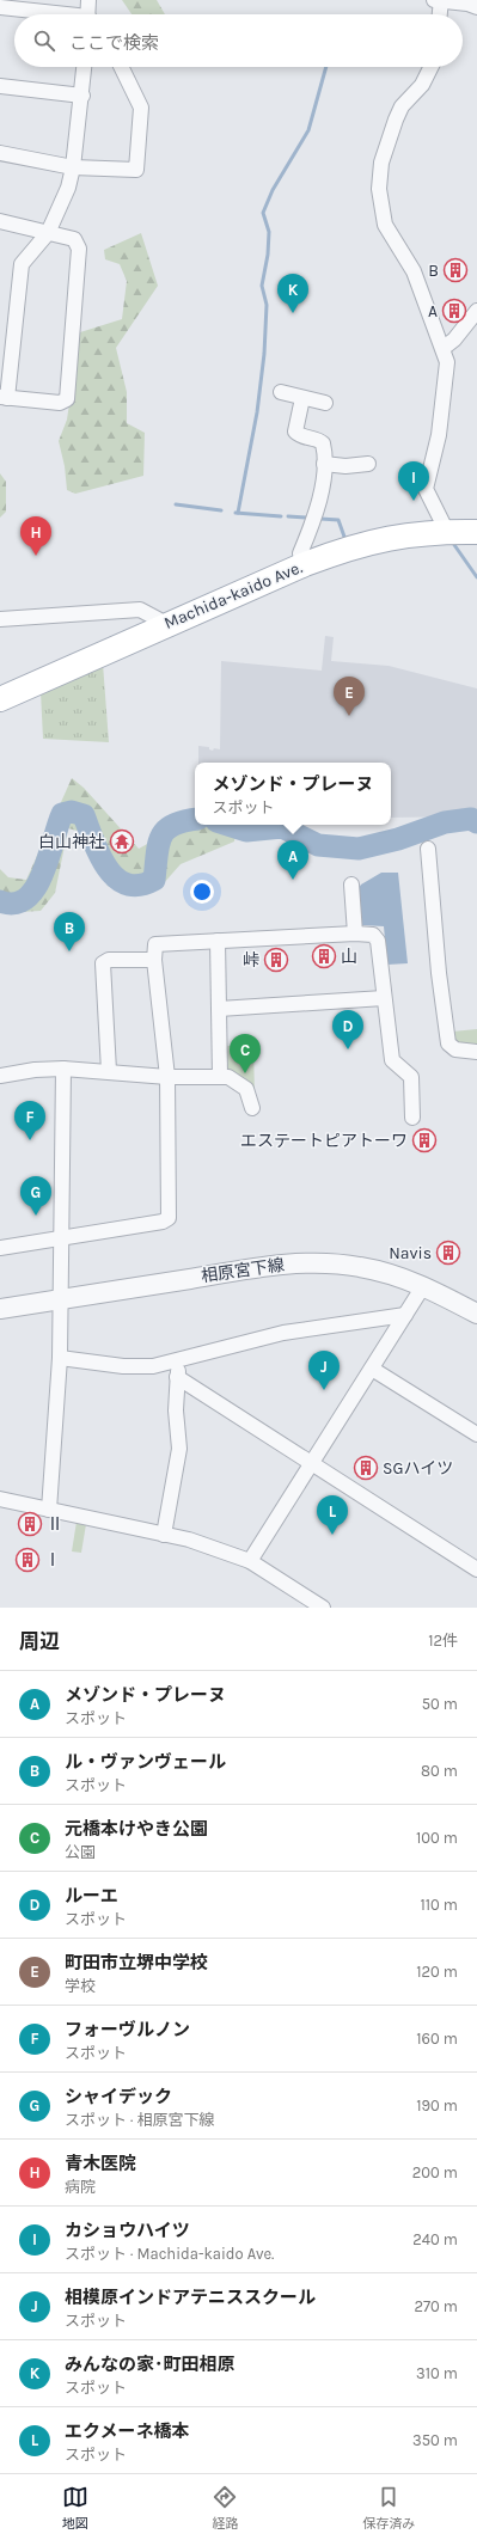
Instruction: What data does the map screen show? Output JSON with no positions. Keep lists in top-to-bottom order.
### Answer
{
  "streets": {
    "main road": ["Machida-kaido Ave."],
    "street": ["相原宮下線"]
  },
  "places": {
    "building": [
      "B",
      "A",
      "山",
      "峠",
      "エステートピアトーワ",
      "Navis",
      "SGハイツ",
      "Ⅱ",
      "Ⅰ"
    ],
    "temple": ["白山神社"]
  },
  "page": {
    "search": "ここで検索",
    "pins": [
      "K",
      "I",
      "H",
      "E",
      "A",
      "B",
      "D",
      "C",
      "F",
      "G",
      "J",
      "L"
    ],
    "popup": ["メゾンド・プレーヌ", "スポット"],
    "heading": ["周辺", "12件"],
    "list": [
      {
        "mark": "A",
        "name": "メゾンド・プレーヌ",
        "note": "スポット",
        "value": "50 m"
      },
      {
        "mark": "B",
        "name": "ル・ヴァンヴェール",
        "note": "スポット",
        "value": "80 m"
      },
      {
        "mark": "C",
        "name": "元橋本けやき公園",
        "note": "公園",
        "value": "100 m"
      },
      {
        "mark": "D",
        "name": "ルーエ",
        "note": "スポット",
        "value": "110 m"
      },
      {
        "mark": "E",
        "name": "町田市立堺中学校",
        "note": "学校",
        "value": "120 m"
      },
      {
        "mark": "F",
        "name": "フォーヴルノン",
        "note": "スポット",
        "value": "160 m"
      },
      {
        "mark": "G",
        "name": "シャイデック",
        "note": "スポット · 相原宮下線",
        "value": "190 m"
      },
      {
        "mark": "H",
        "name": "青木医院",
        "note": "病院",
        "value": "200 m"
      },
      {
        "mark": "I",
        "name": "カショウハイツ",
        "note": "スポット · Machida-kaido Ave.",
        "value": "240 m"
      },
      {
        "mark": "J",
        "name": "相模原インドアテニススクール",
        "note": "スポット",
        "value": "270 m"
      },
      {
        "mark": "K",
        "name": "みんなの家･町田相原",
        "note": "スポット",
        "value": "310 m"
      },
      {
        "mark": "L",
        "name": "エクメーネ橋本",
        "note": "スポット",
        "value": "350 m"
      }
    ],
    "nav": ["地図", "経路", "保存済み"]
  }
}
